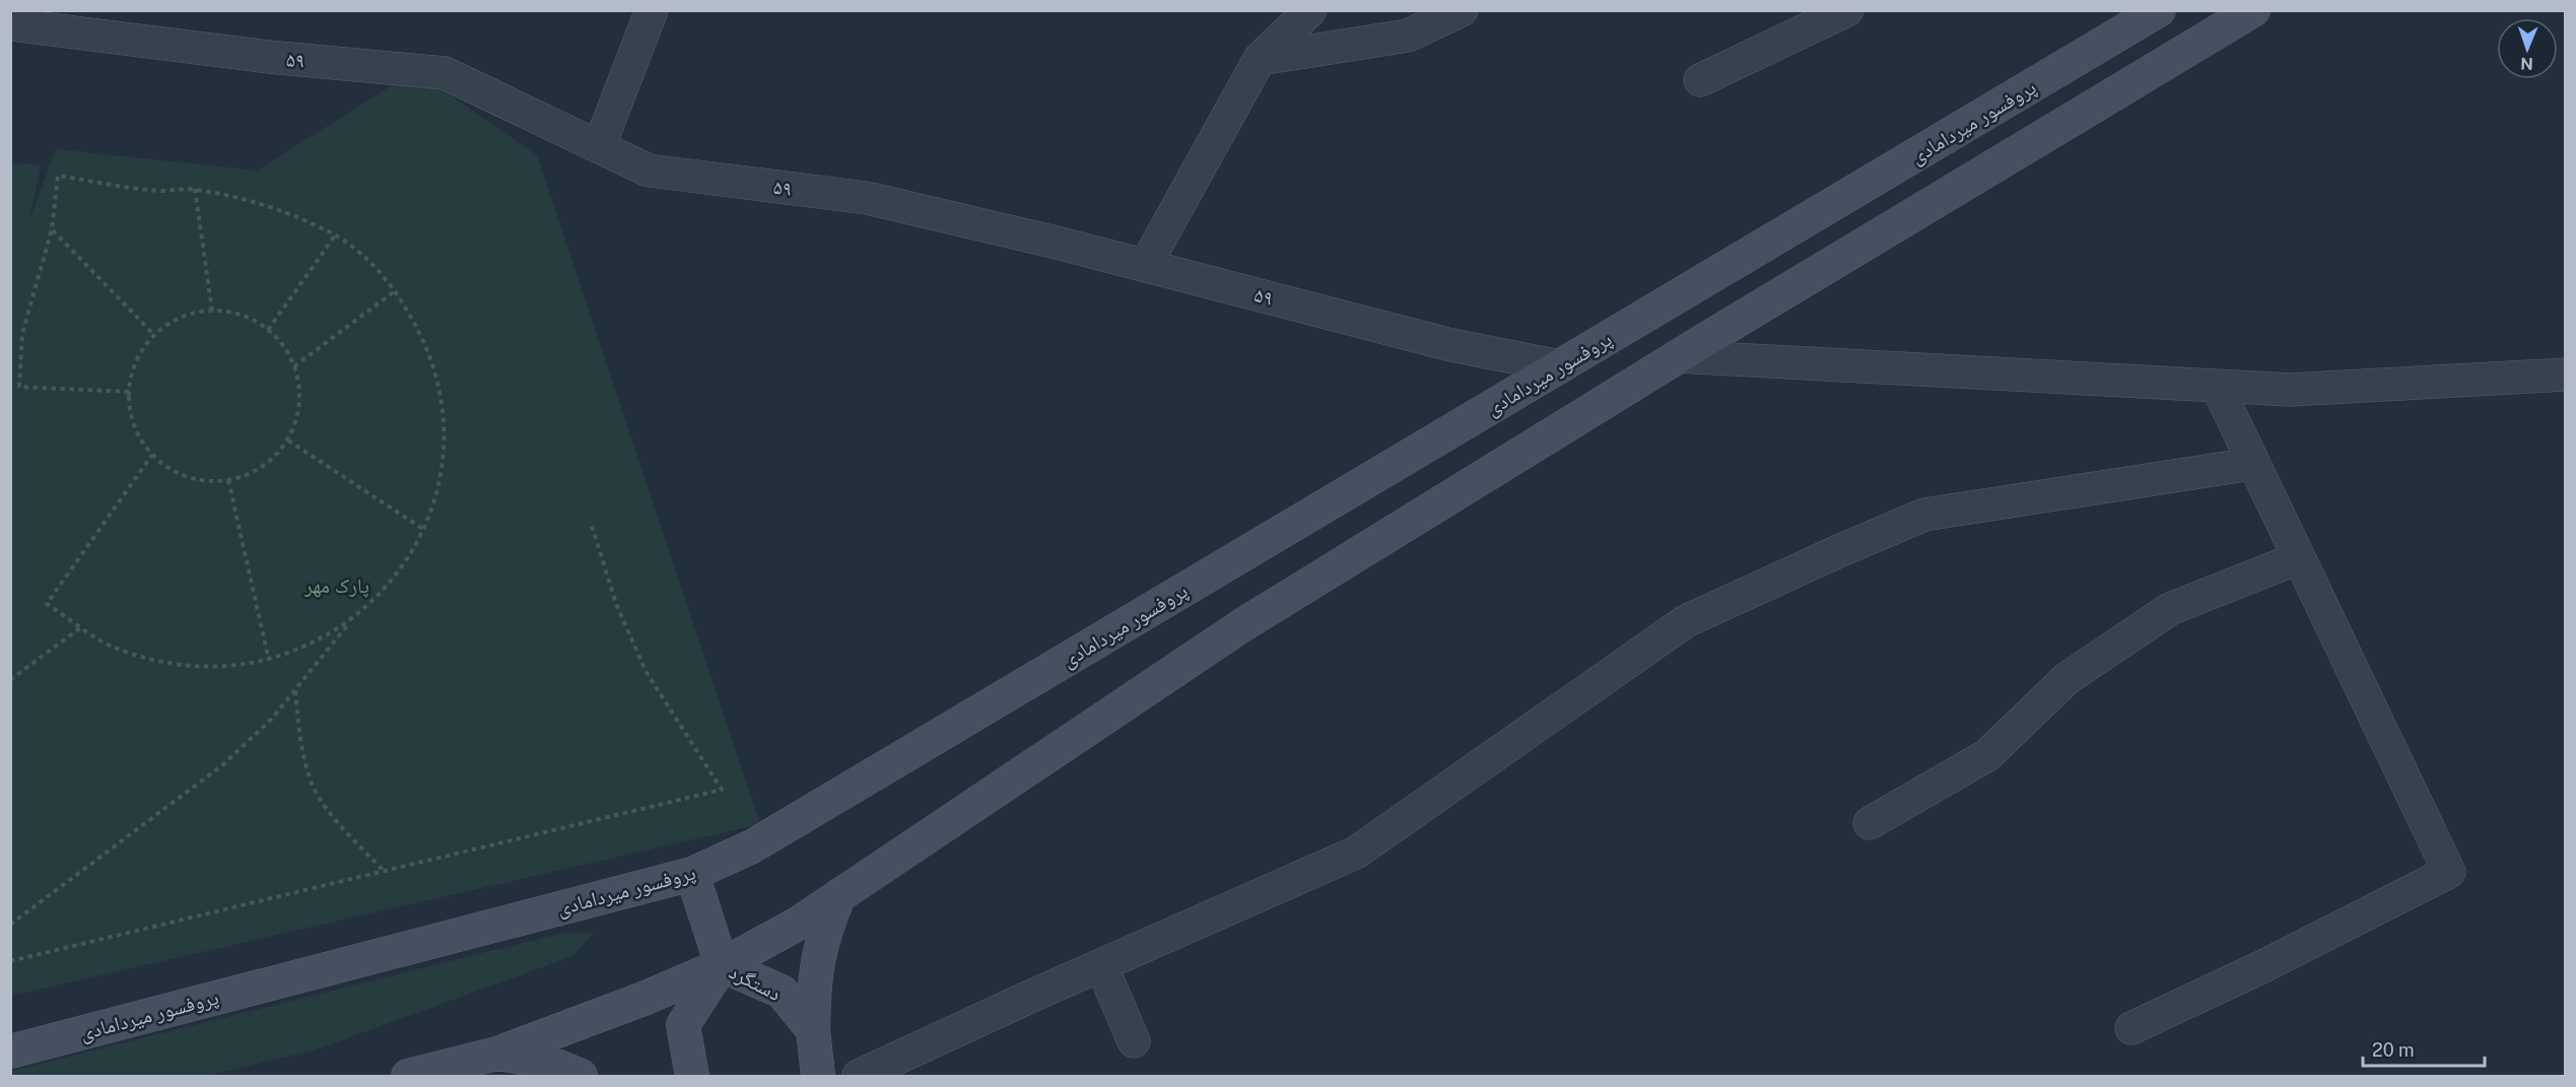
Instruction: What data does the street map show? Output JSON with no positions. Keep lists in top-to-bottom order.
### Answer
{
  "streets": {
    "main road": ["پروفسور میردامادی", "دستگرد"],
    "street": ["۵۹"]
  },
  "crossings": [
    ["۵۹", "پروفسور میردامادی"]
  ],
  "parks": ["پارک مهر"],
  "scale_bar": "20 m",
  "north": "bottom"
}
